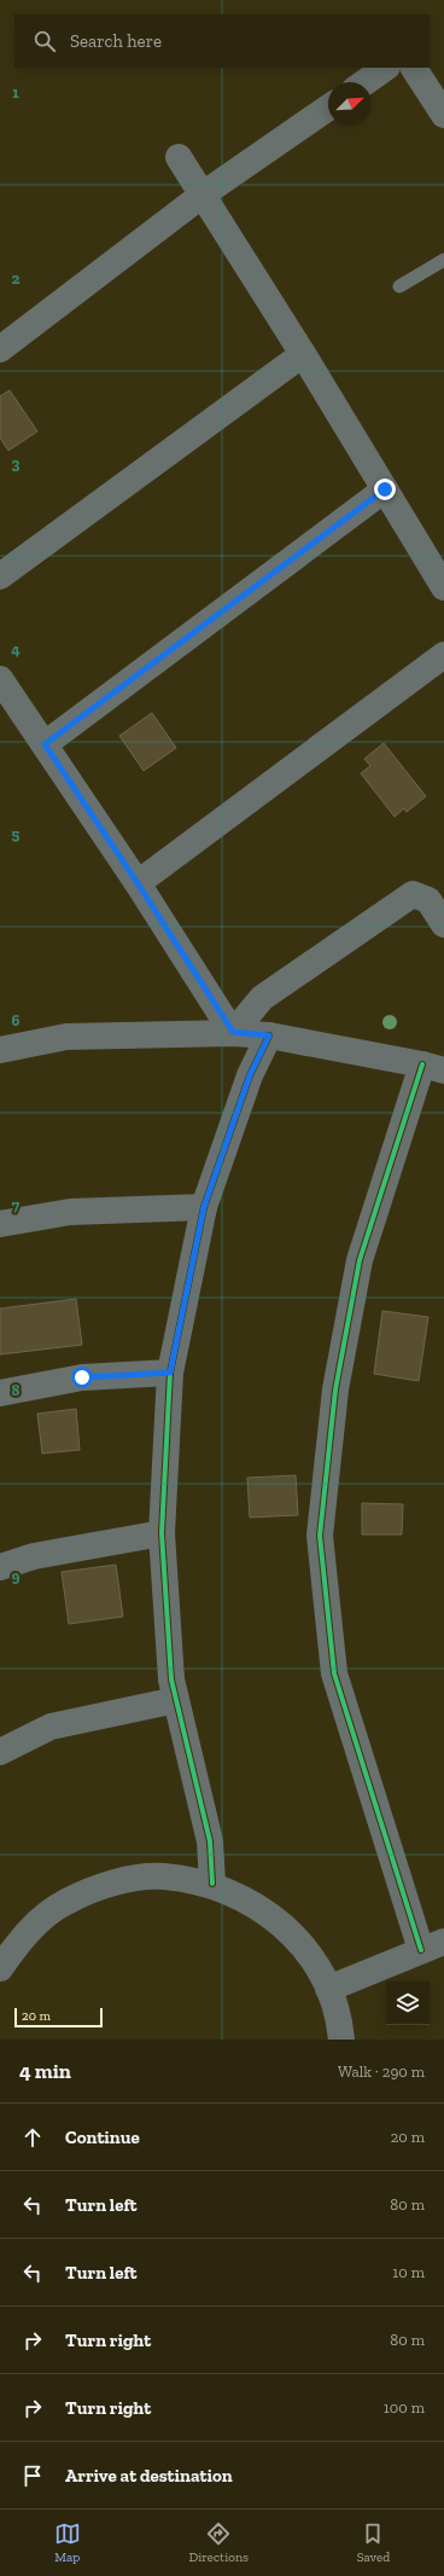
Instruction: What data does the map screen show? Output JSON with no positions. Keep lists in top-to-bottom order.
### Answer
{
  "scale_bar": "20 m",
  "north": "top right",
  "page": {
    "search": "Search here",
    "scale": "20 m",
    "heading": ["4 min", "Walk · 290 m"],
    "list": [
      ["Continue", "20 m"],
      ["Turn left", "80 m"],
      ["Turn left", "10 m"],
      ["Turn right", "80 m"],
      ["Turn right", "100 m"],
      "Arrive at destination"
    ],
    "nav": ["Map", "Directions", "Saved"]
  },
  "grid": {
    "rows": [
      "1",
      "2",
      "3",
      "4",
      "5",
      "6",
      "7",
      "8",
      "9"
    ]
  }
}
